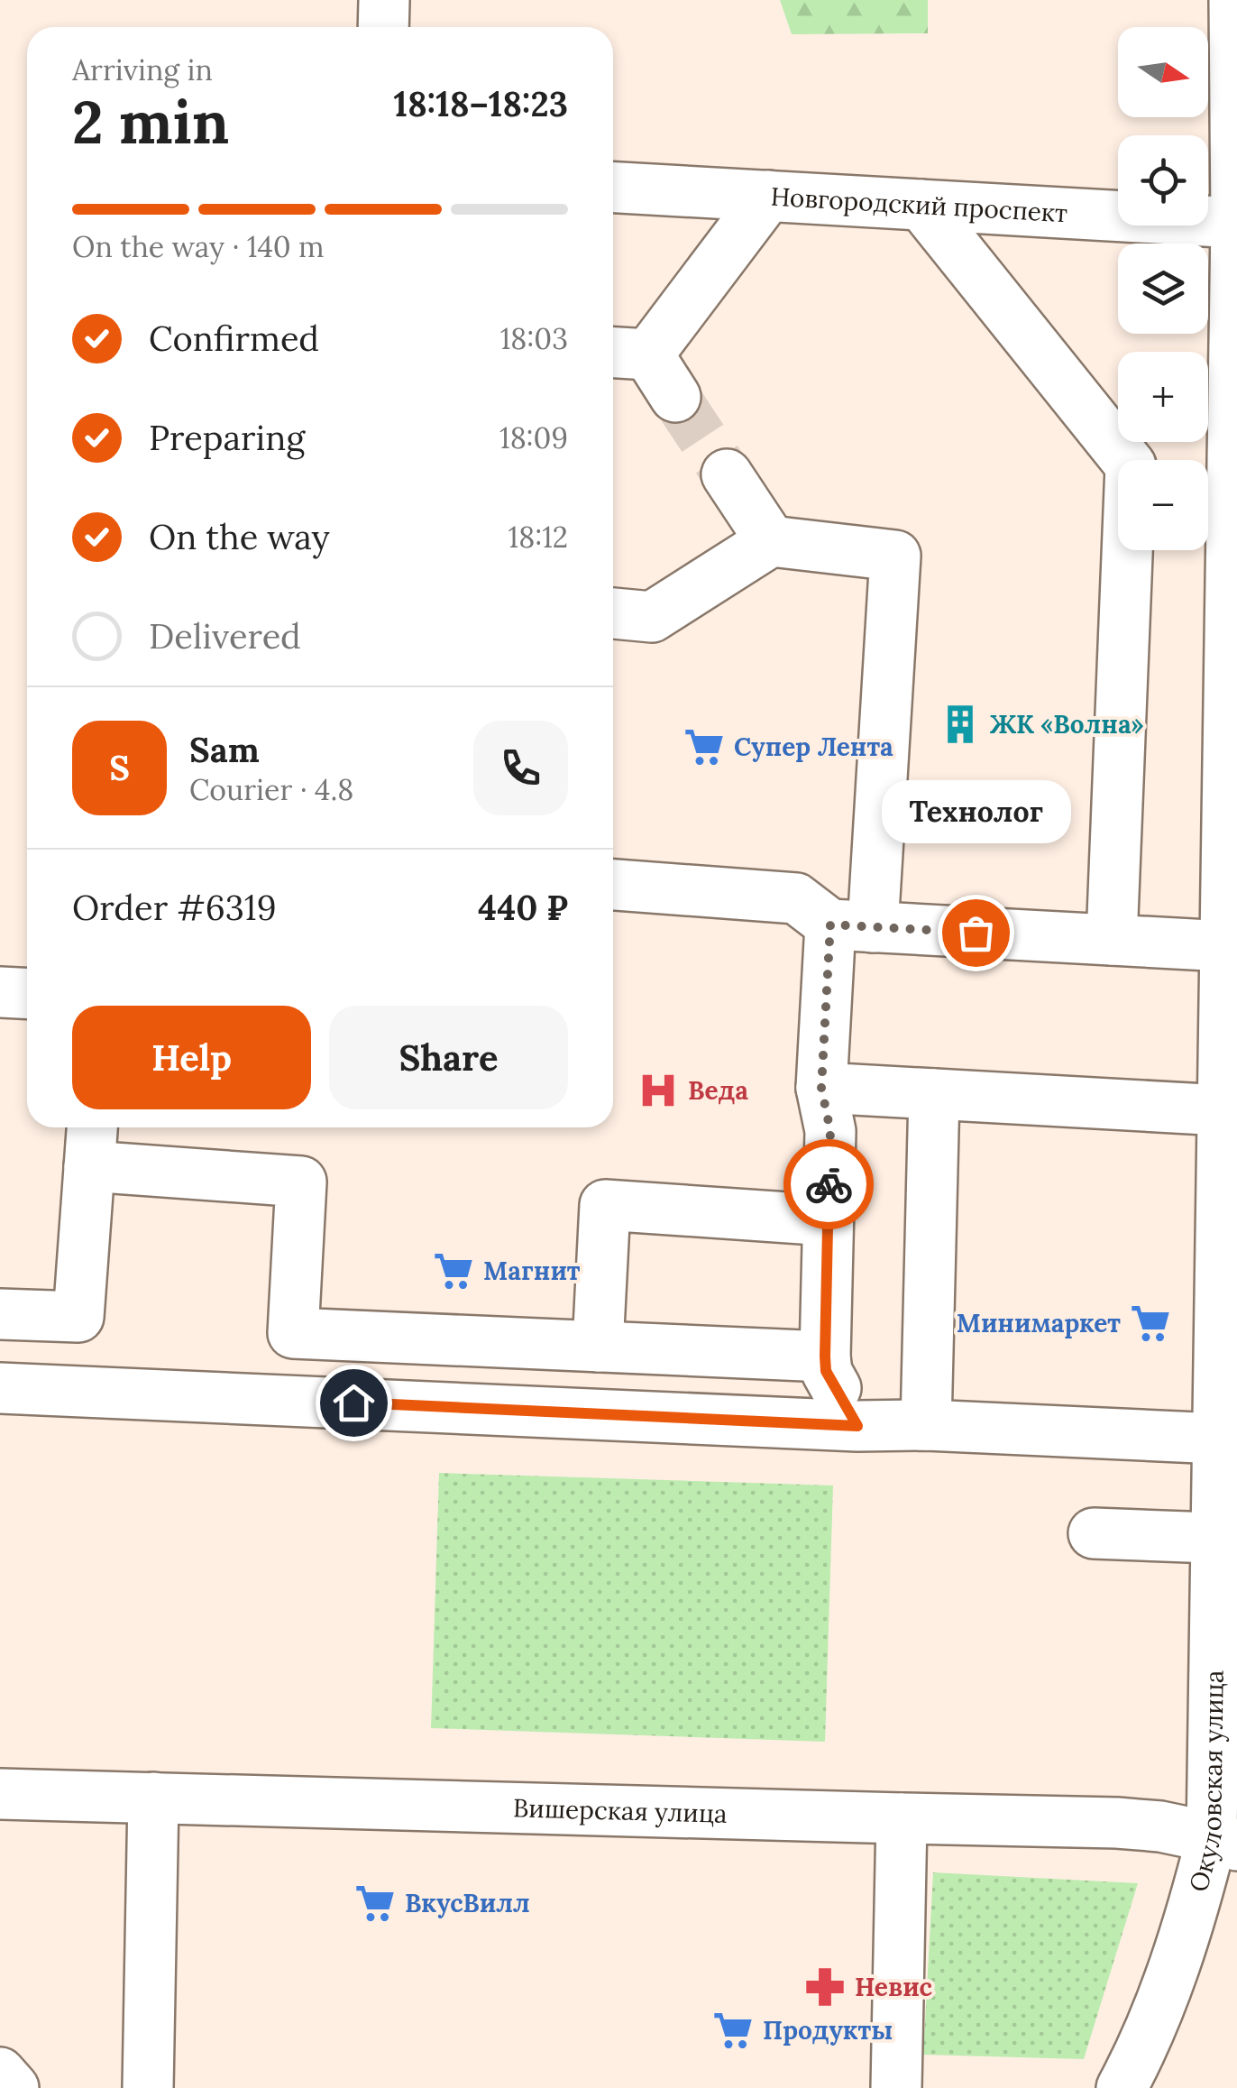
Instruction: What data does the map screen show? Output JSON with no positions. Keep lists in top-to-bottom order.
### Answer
{
  "streets": {
    "street": ["Новгородский проспект", "Окуловская улица", "Вишерская улица"]
  },
  "crossings": [
    ["Новгородский проспект", "Окуловская улица"],
    ["Окуловская улица", "Вишерская улица"]
  ],
  "places": {
    "building": ["ЖК «Волна»"],
    "supermarket": [
      "Супер Лента",
      "Магнит",
      "Минимаркет",
      "ВкусВилл",
      "Продукты"
    ],
    "other": ["Технолог"],
    "hospital": ["Веда"],
    "pharmacy": ["Невис"]
  },
  "north": "right",
  "page": {
    "map_buttons": ["+", "−"],
    "heading": ["2 min", "Arriving in", "18:18–18:23"],
    "panel": [
      "Sam",
      "Courier · 4.8",
      "Order #6319",
      "440 ₽"
    ],
    "bar": "On the way · 140 m",
    "list": [
      ["Confirmed", "18:03"],
      ["Preparing", "18:09"],
      ["On the way", "18:12"],
      "Delivered"
    ],
    "round": "S",
    "bubble": "Технолог",
    "buttons": ["Help", "Share"]
  }
}
